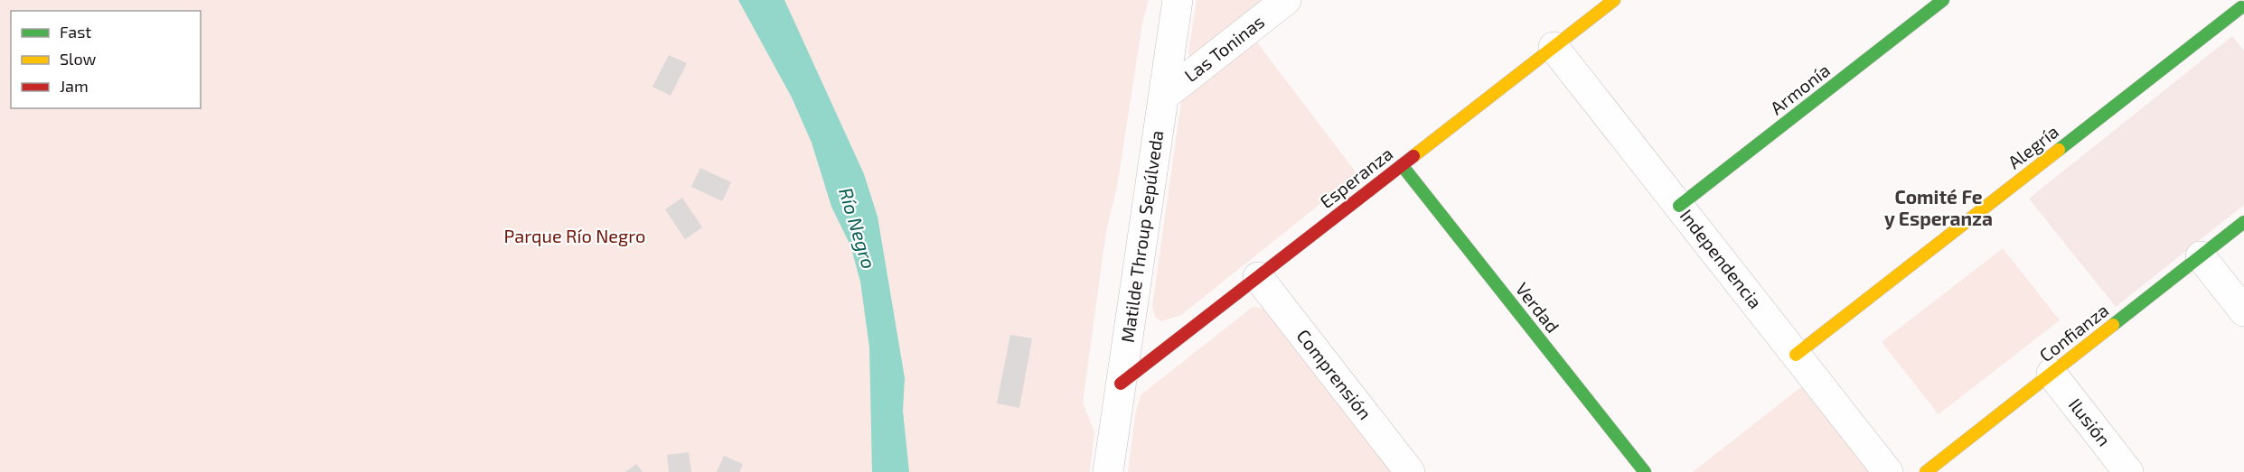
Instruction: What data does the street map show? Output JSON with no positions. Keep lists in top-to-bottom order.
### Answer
{
  "streets": {
    "street": [
      "Las Toninas",
      "Armonía",
      "Alegría",
      "Esperanza",
      "Matilde Throup Sepúlveda",
      "Independencia",
      "Verdad",
      "Confianza",
      "Comprensión",
      "Ilusión"
    ]
  },
  "crossings": [
    ["Las Toninas", "Matilde Throup Sepúlveda"],
    ["Armonía", "Independencia"],
    ["Alegría", "Independencia"],
    ["Esperanza", "Matilde Throup Sepúlveda"],
    ["Esperanza", "Independencia"],
    ["Esperanza", "Verdad"],
    ["Esperanza", "Comprensión"],
    ["Confianza", "Ilusión"]
  ],
  "districts": ["Comité Fe y Esperanza"],
  "water": ["Río Negro"],
  "parks": ["Parque Río Negro"],
  "legend": ["Fast", "Slow", "Jam"]
}
